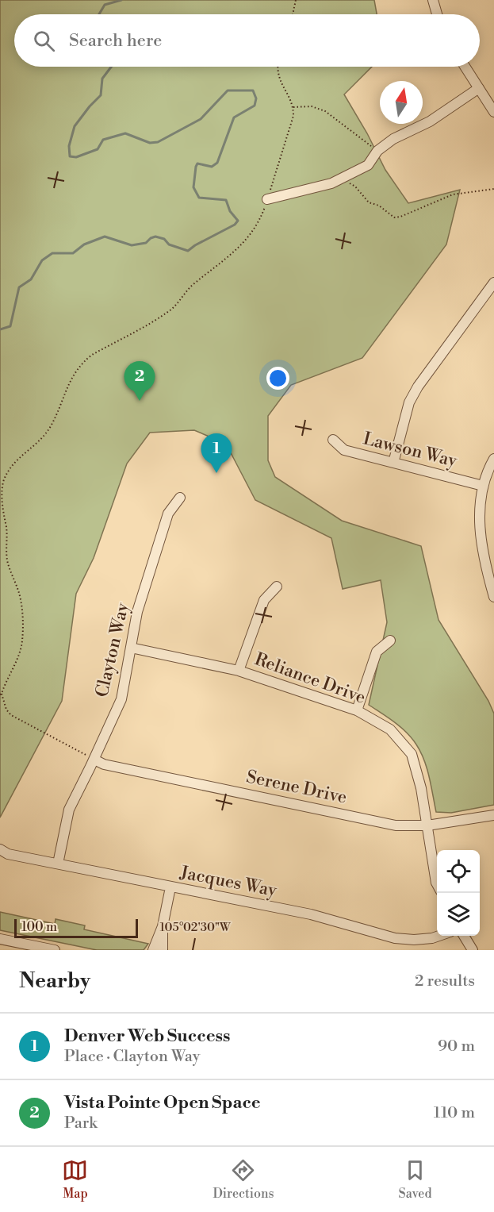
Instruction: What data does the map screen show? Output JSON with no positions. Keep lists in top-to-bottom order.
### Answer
{
  "streets": {
    "street": [
      "Lawson Way",
      "Clayton Way",
      "Reliance Drive",
      "Serene Drive",
      "Jacques Way"
    ]
  },
  "crossings": [
    ["Clayton Way", "Reliance Drive"],
    ["Clayton Way", "Serene Drive"],
    ["Clayton Way", "Jacques Way"],
    ["Reliance Drive", "Serene Drive"]
  ],
  "scale_bar": "100 m",
  "north": "top",
  "page": {
    "search": "Search here",
    "pins": ["2", "1"],
    "scale": "100 m",
    "heading": ["Nearby", "2 results"],
    "list": [
      {
        "mark": "1",
        "name": "Denver Web Success",
        "note": "Place · Clayton Way",
        "value": "90 m"
      },
      {
        "mark": "2",
        "name": "Vista Pointe Open Space",
        "note": "Park",
        "value": "110 m"
      }
    ],
    "nav": ["Map", "Directions", "Saved"]
  },
  "coordinates": ["105°02'30\"W"]
}
